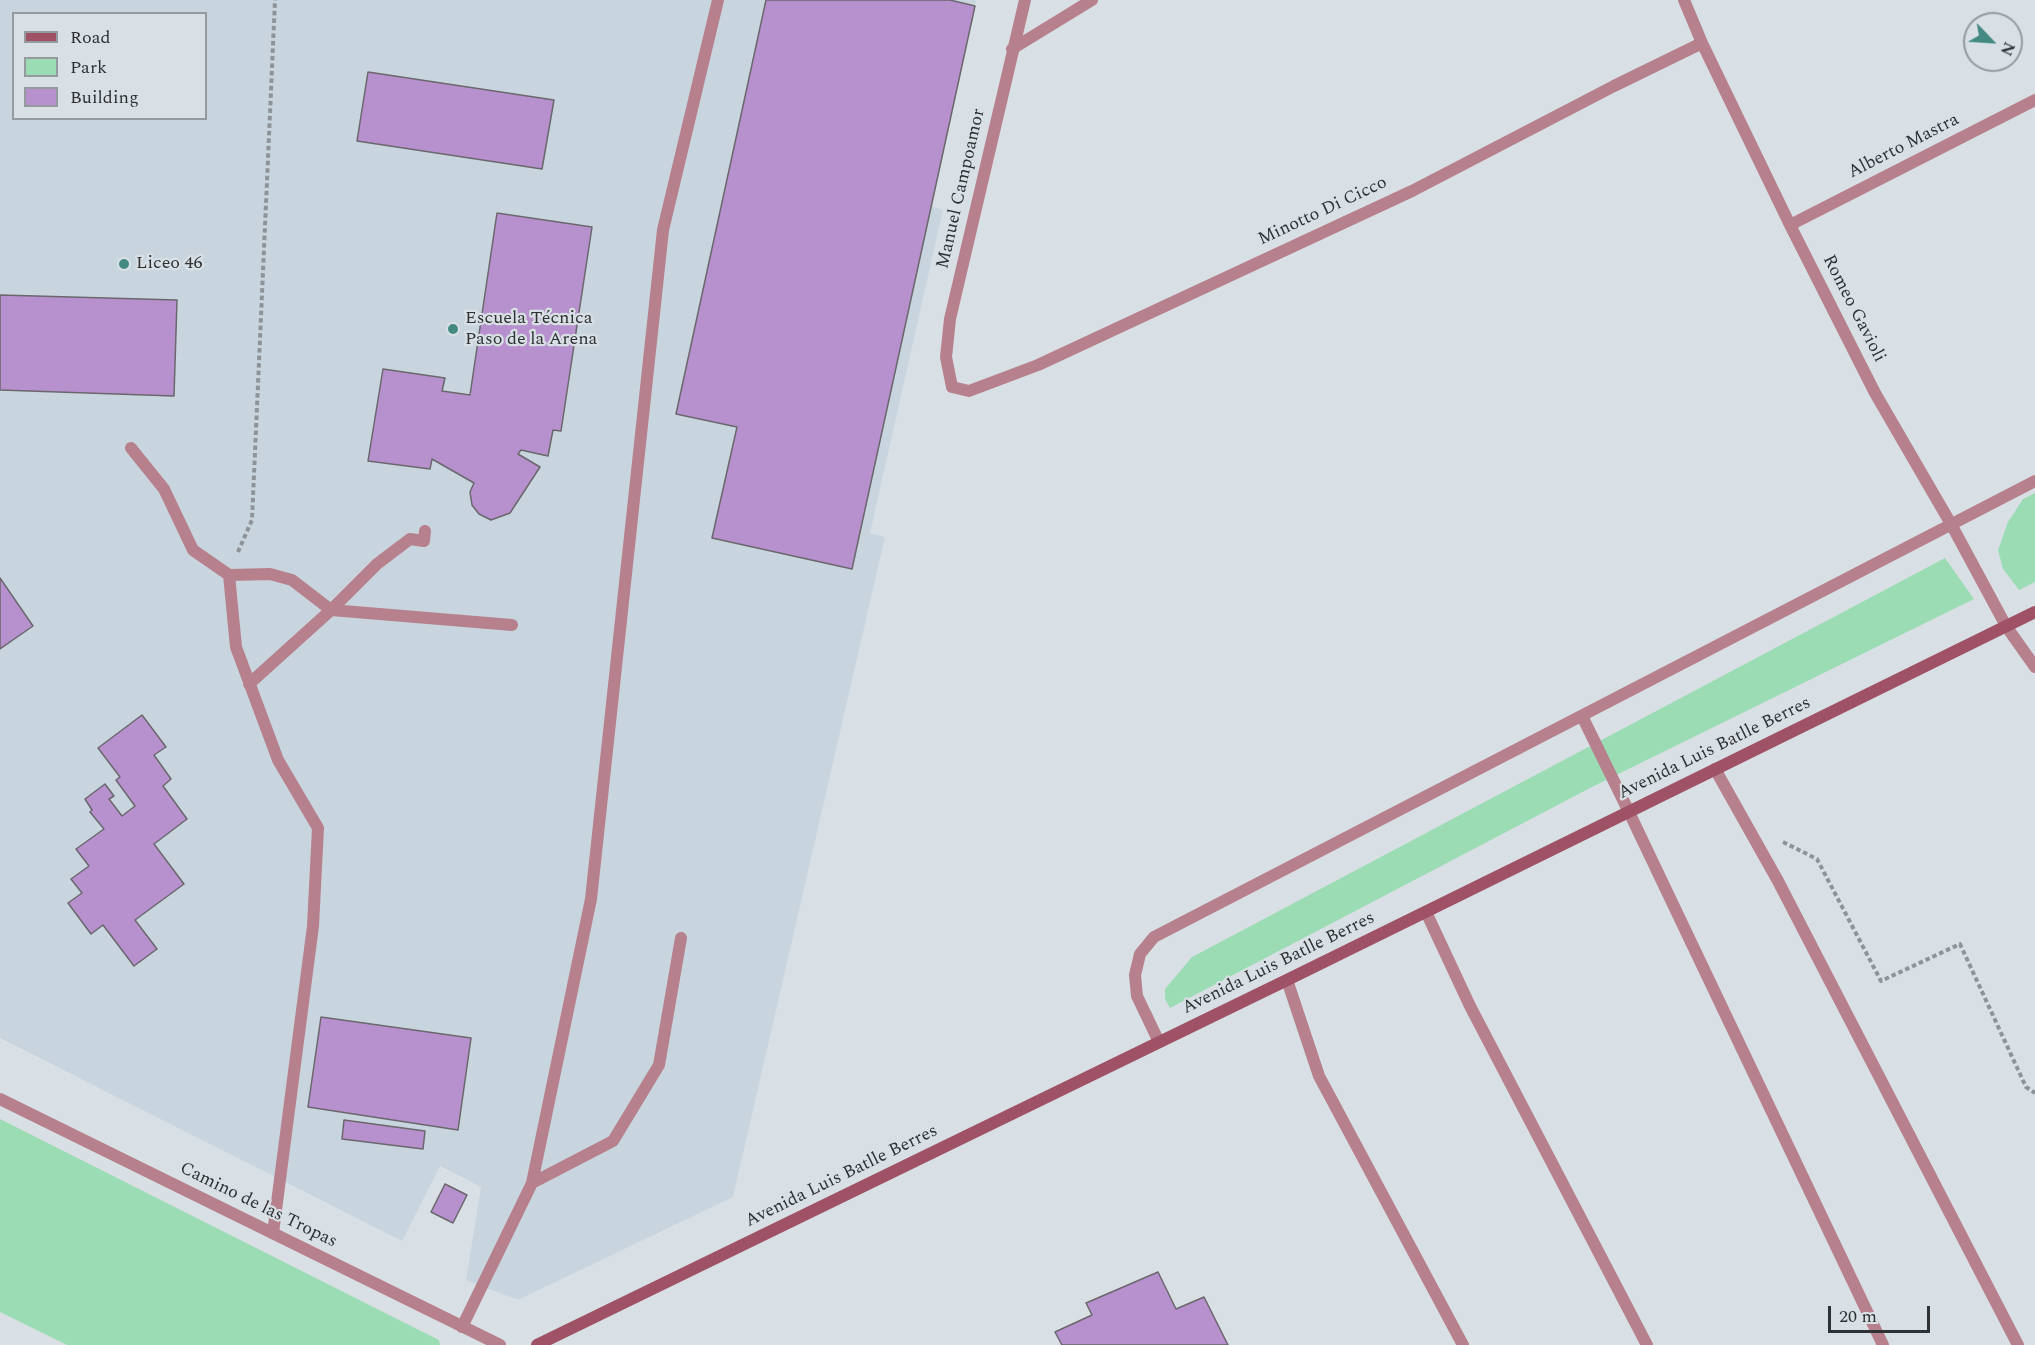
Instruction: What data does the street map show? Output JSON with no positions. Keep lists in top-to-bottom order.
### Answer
{
  "streets": {
    "main road": ["Avenida Luis Batlle Berres"],
    "street": [
      "Alberto Mastra",
      "Manuel Campoamor",
      "Minotto Di Cicco",
      "Romeo Gavioli",
      "Camino de las Tropas"
    ]
  },
  "crossings": [
    ["Alberto Mastra", "Romeo Gavioli"],
    ["Manuel Campoamor", "Minotto Di Cicco"],
    ["Minotto Di Cicco", "Romeo Gavioli"],
    ["Romeo Gavioli", "Avenida Luis Batlle Berres"]
  ],
  "places": ["Liceo 46", "Escuela Técnica Paso de la Arena"],
  "legend": ["Road", "Park", "Building"],
  "scale_bar": "20 m",
  "north": "bottom right"
}
